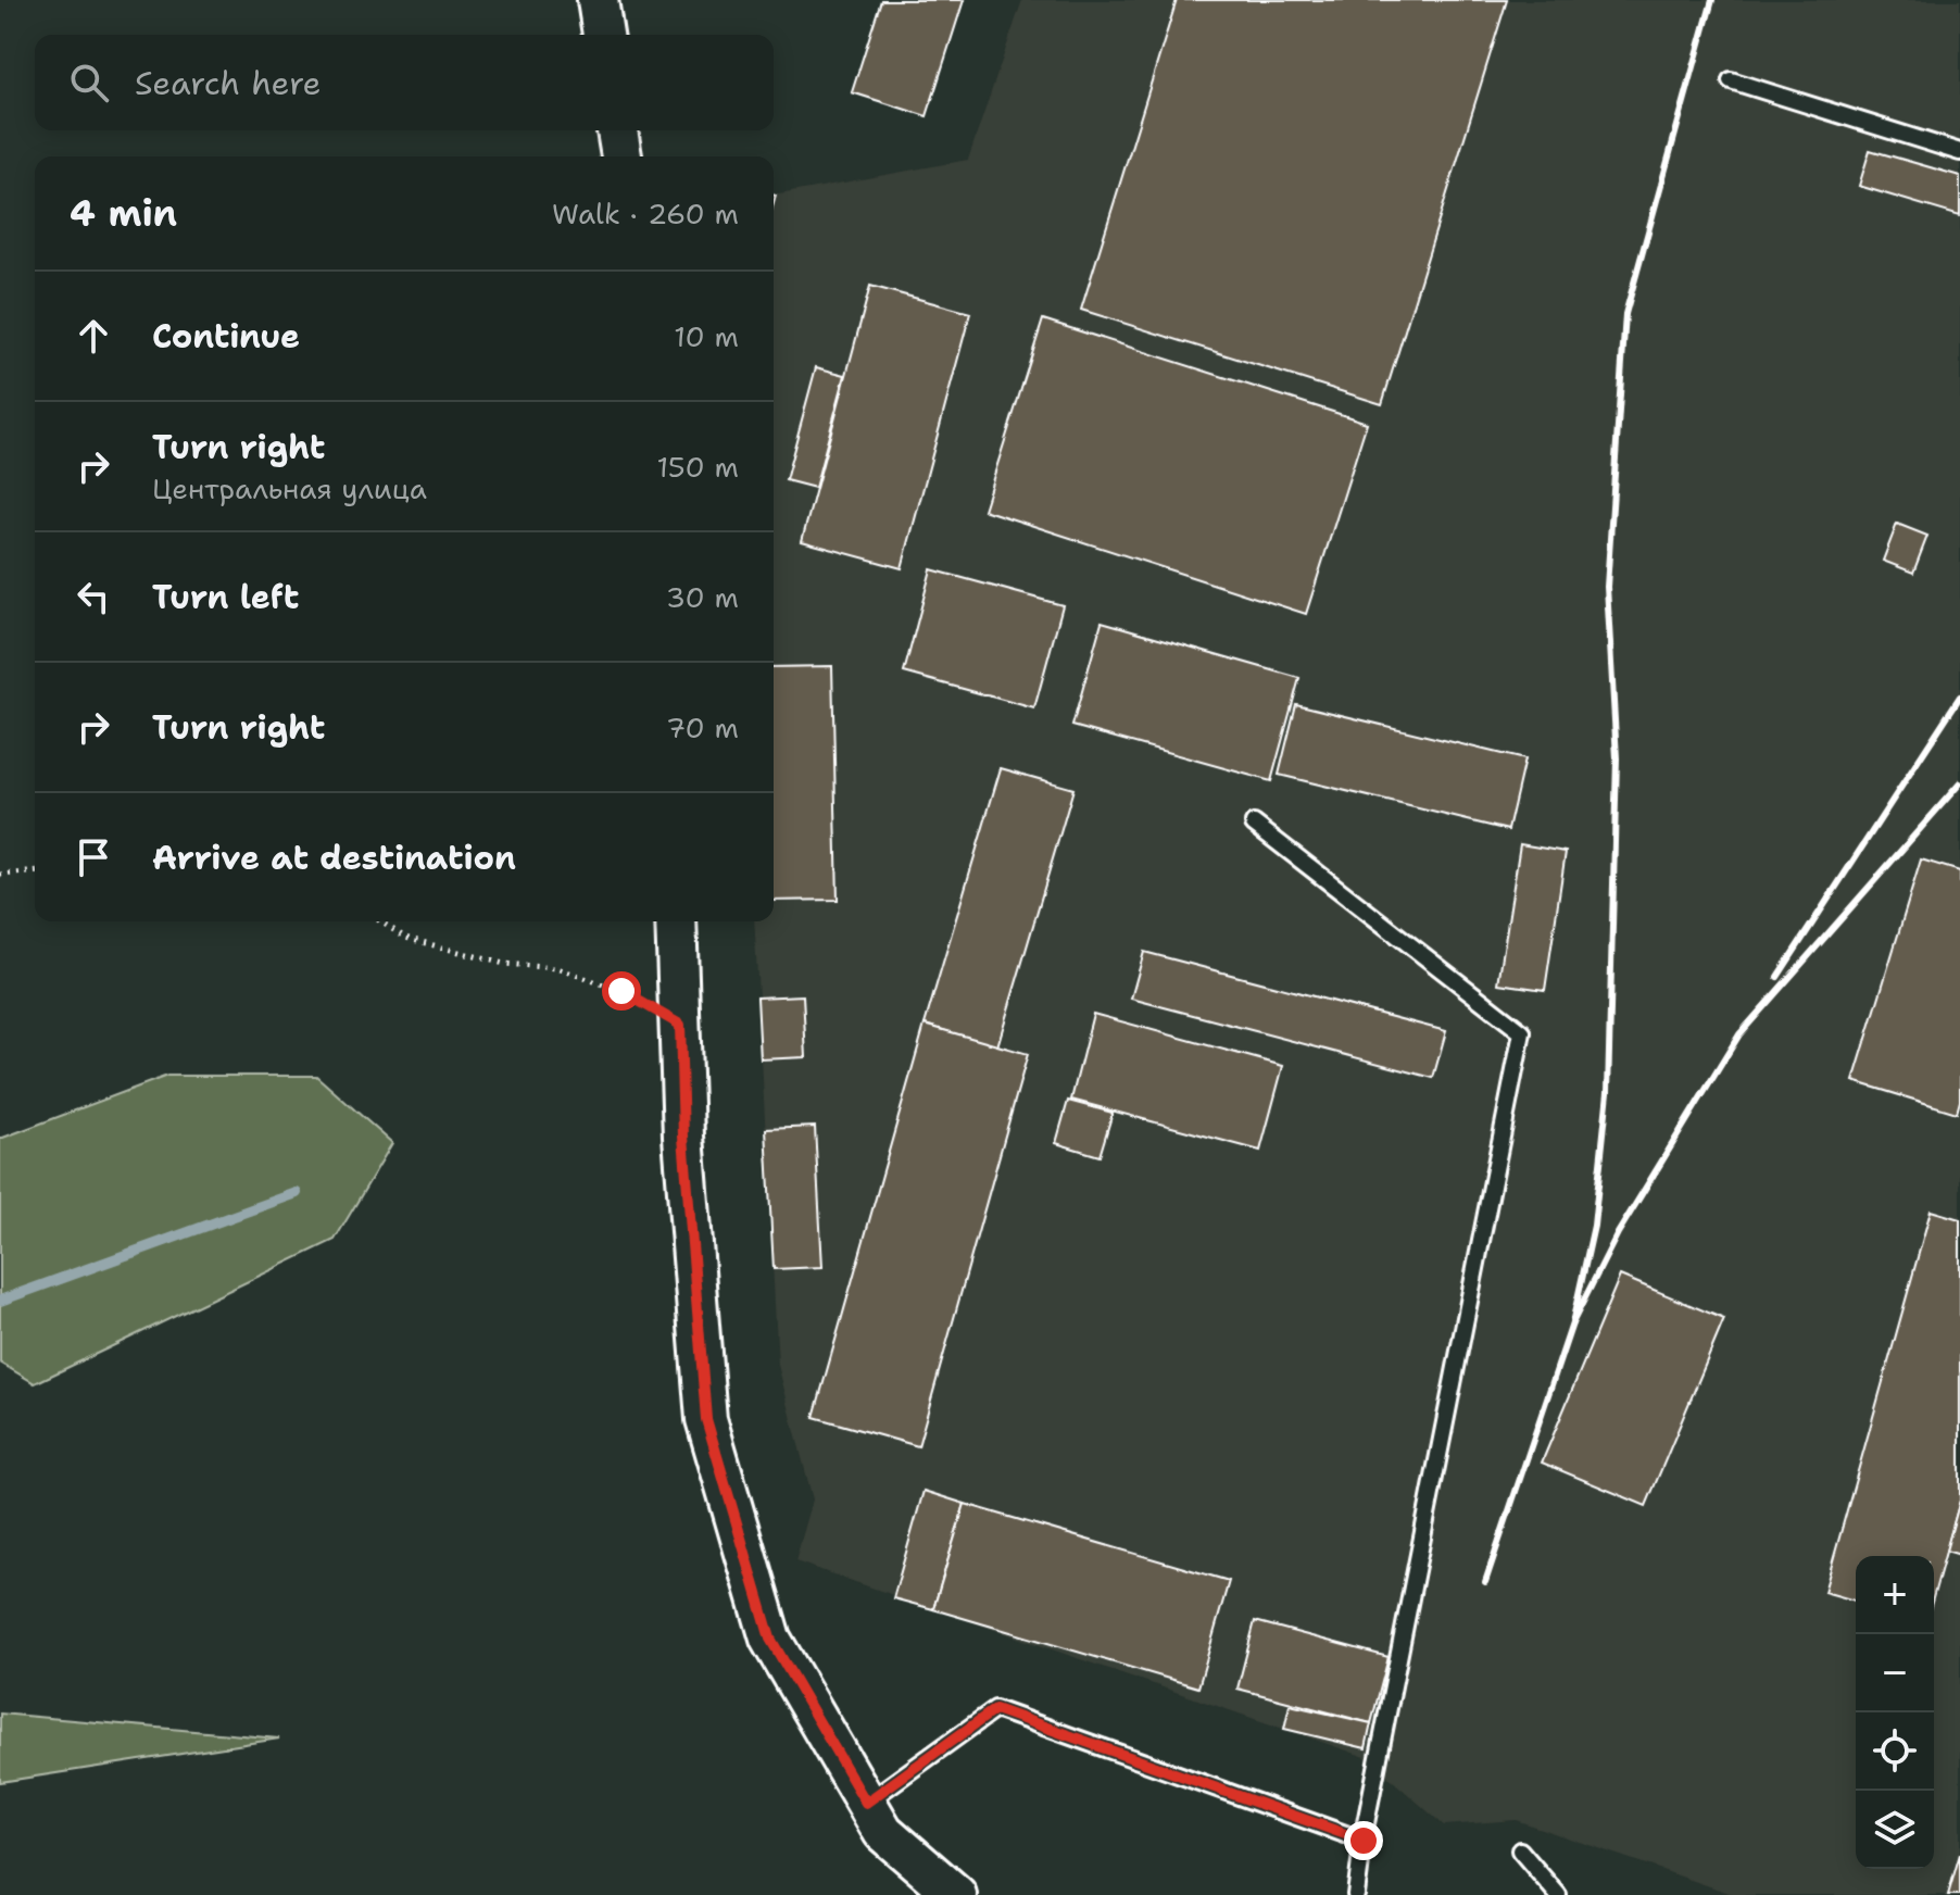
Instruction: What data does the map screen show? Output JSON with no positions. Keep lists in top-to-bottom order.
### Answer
{
  "page": {
    "search": "Search here",
    "heading": ["4 min", "Walk · 260 m"],
    "list": [
      ["Continue", "10 m"],
      ["Turn right", "Центральная улица", "150 m"],
      ["Turn left", "30 m"],
      ["Turn right", "70 m"],
      "Arrive at destination"
    ],
    "map_buttons": ["+", "−"]
  }
}
